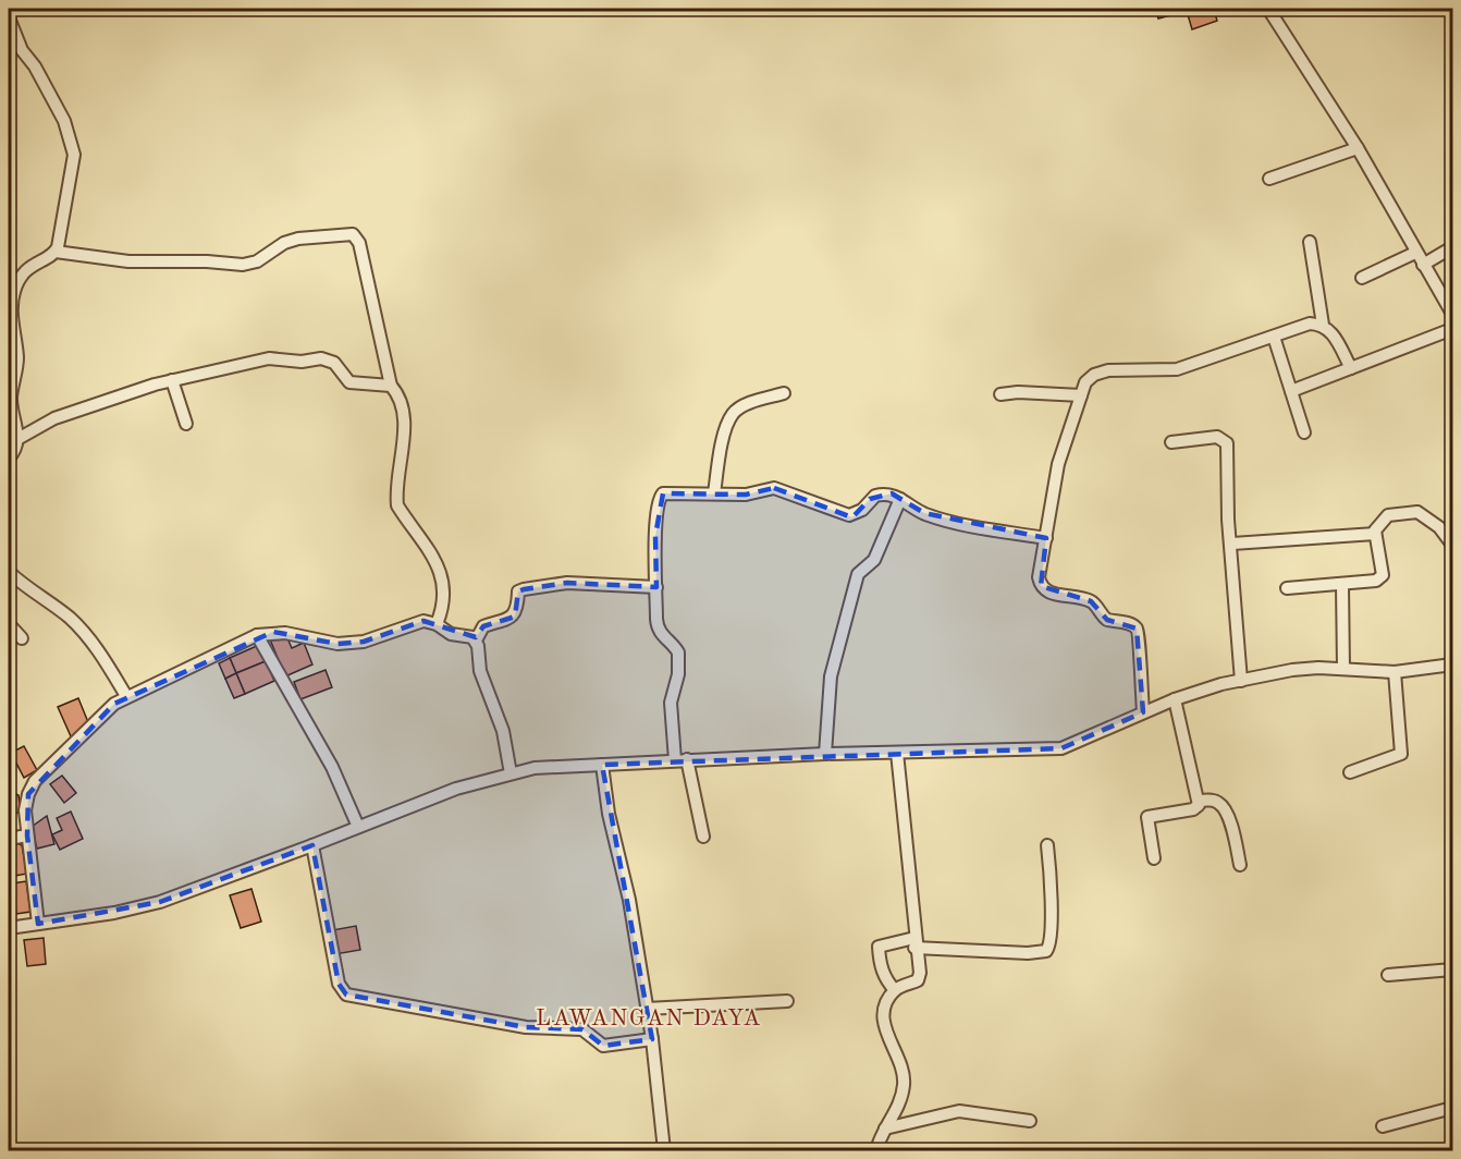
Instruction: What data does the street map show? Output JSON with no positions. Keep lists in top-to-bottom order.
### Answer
{
  "districts": ["LAWANGAN DAYA"]
}
